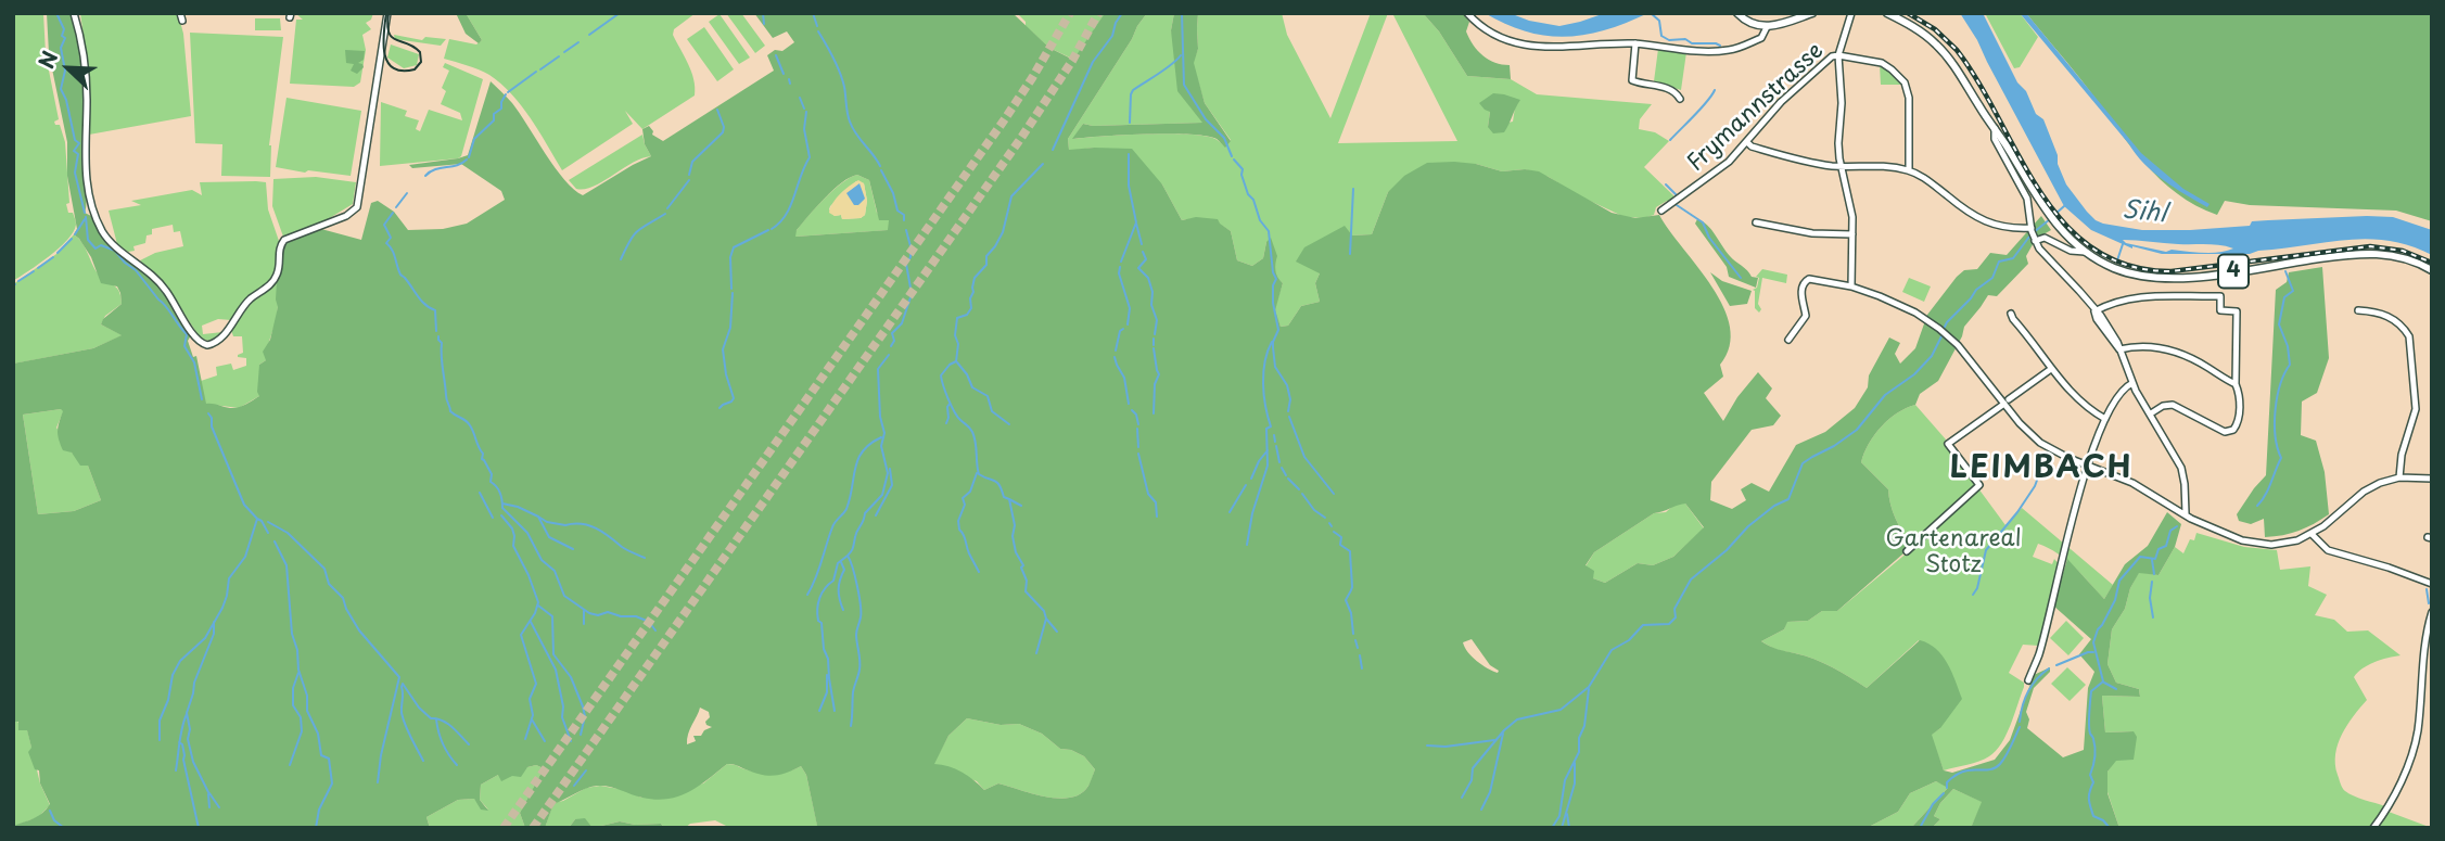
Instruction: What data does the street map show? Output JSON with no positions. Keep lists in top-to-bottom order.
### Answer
{
  "streets": {
    "main road": ["4"],
    "street": ["Frymannstrasse"]
  },
  "districts": ["LEIMBACH"],
  "water": ["Sihl"],
  "parks": ["Gartenareal Stotz"],
  "north": "top left"
}
